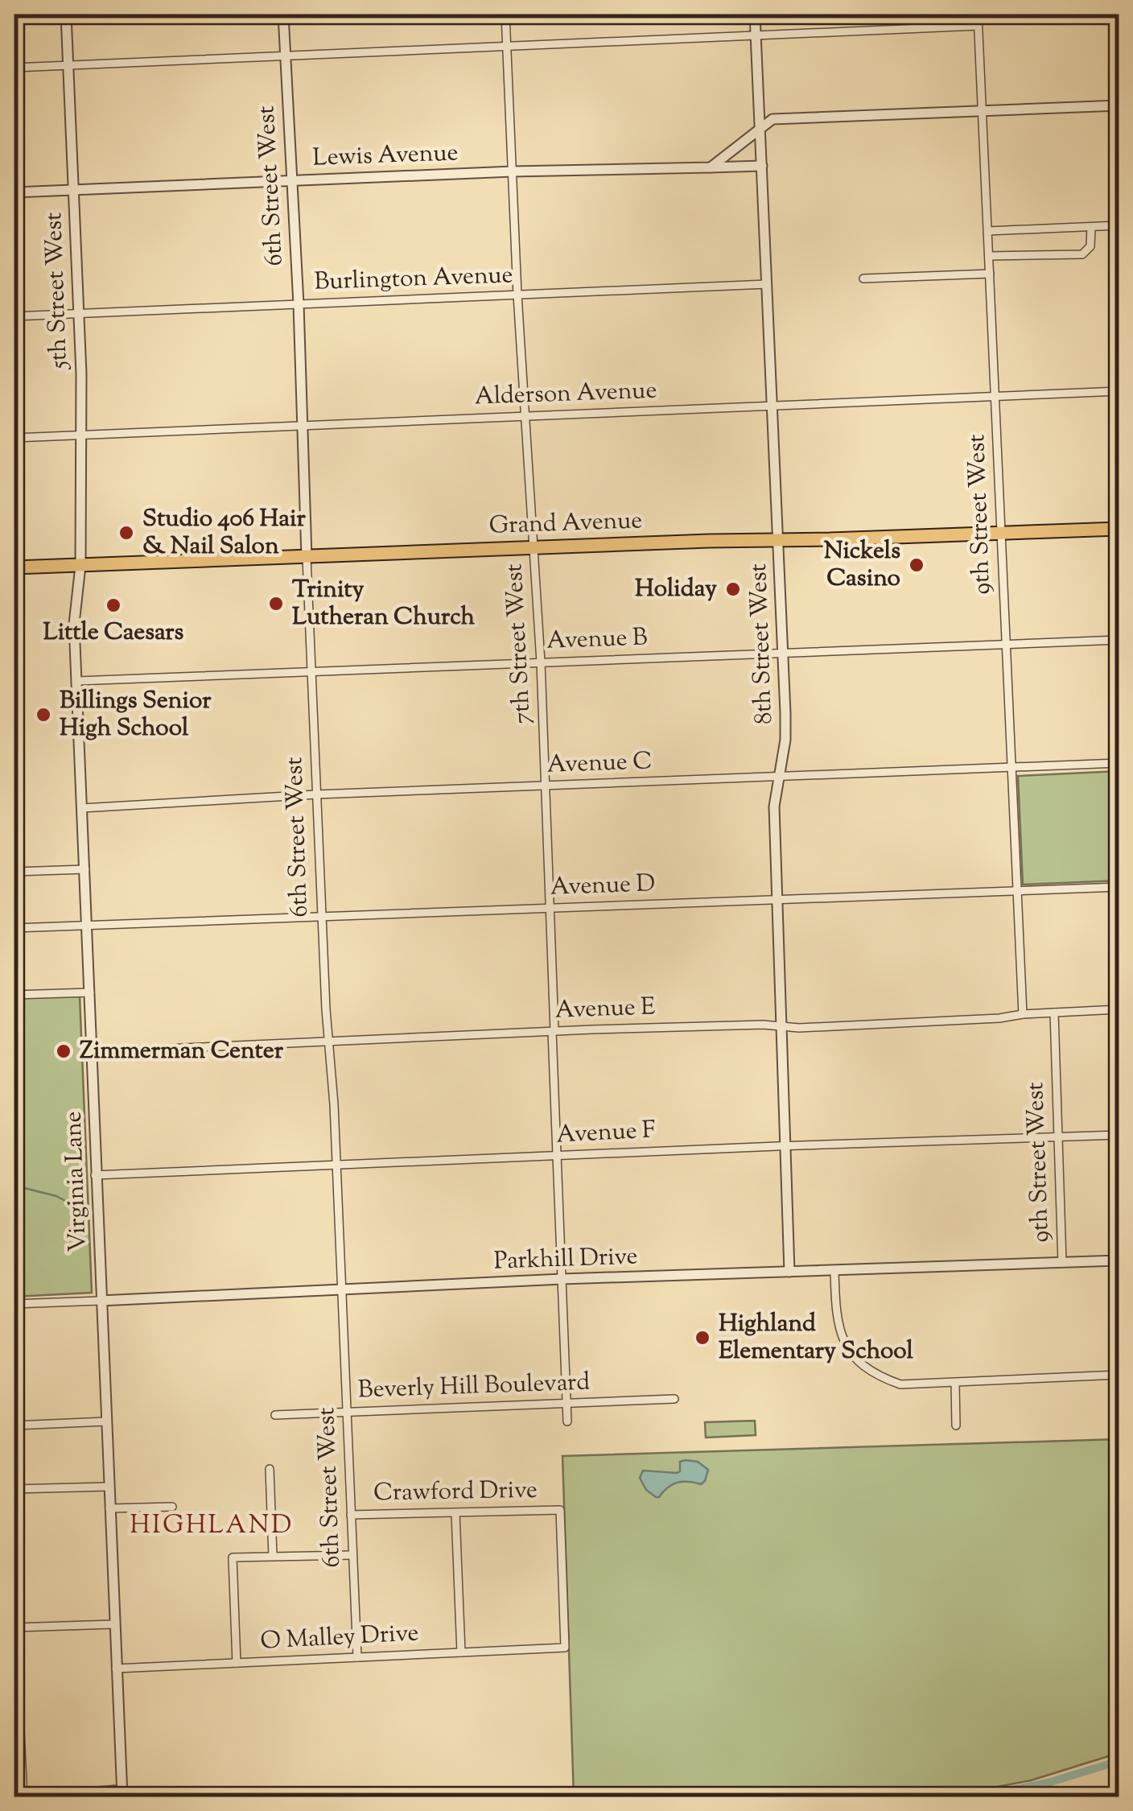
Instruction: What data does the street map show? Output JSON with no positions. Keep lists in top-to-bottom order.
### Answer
{
  "streets": {
    "main road": ["Grand Avenue"],
    "street": [
      "Lewis Avenue",
      "6th Street West",
      "Burlington Avenue",
      "5th Street West",
      "Alderson Avenue",
      "9th Street West",
      "Avenue B",
      "7th Street West",
      "8th Street West",
      "Avenue C",
      "Avenue D",
      "Avenue E",
      "Avenue F",
      "Virginia Lane",
      "Parkhill Drive",
      "Beverly Hill Boulevard",
      "Crawford Drive",
      "O Malley Drive"
    ]
  },
  "crossings": [
    ["Lewis Avenue", "6th Street West"],
    ["Lewis Avenue", "5th Street West"],
    ["Lewis Avenue", "7th Street West"],
    ["Lewis Avenue", "8th Street West"],
    ["6th Street West", "Burlington Avenue"],
    ["6th Street West", "Alderson Avenue"],
    ["6th Street West", "Grand Avenue"],
    ["6th Street West", "Avenue B"],
    ["6th Street West", "Avenue C"],
    ["6th Street West", "Avenue D"],
    ["6th Street West", "Avenue E"],
    ["6th Street West", "Avenue F"],
    ["6th Street West", "Parkhill Drive"],
    ["6th Street West", "Beverly Hill Boulevard"],
    ["6th Street West", "Crawford Drive"],
    ["6th Street West", "O Malley Drive"],
    ["Burlington Avenue", "5th Street West"],
    ["Burlington Avenue", "7th Street West"],
    ["Burlington Avenue", "8th Street West"],
    ["5th Street West", "Alderson Avenue"],
    ["5th Street West", "Grand Avenue"],
    ["5th Street West", "Virginia Lane"],
    ["Alderson Avenue", "9th Street West"],
    ["Alderson Avenue", "7th Street West"],
    ["Alderson Avenue", "8th Street West"],
    ["9th Street West", "Grand Avenue"],
    ["9th Street West", "Avenue B"],
    ["9th Street West", "Avenue C"],
    ["9th Street West", "Avenue D"],
    ["9th Street West", "Avenue E"],
    ["9th Street West", "Avenue F"],
    ["9th Street West", "Parkhill Drive"],
    ["Grand Avenue", "7th Street West"],
    ["Grand Avenue", "8th Street West"],
    ["Grand Avenue", "Virginia Lane"],
    ["Avenue B", "7th Street West"],
    ["Avenue B", "8th Street West"],
    ["Avenue B", "Virginia Lane"],
    ["7th Street West", "Avenue C"],
    ["7th Street West", "Avenue D"],
    ["7th Street West", "Avenue E"],
    ["7th Street West", "Avenue F"],
    ["7th Street West", "Parkhill Drive"],
    ["7th Street West", "Beverly Hill Boulevard"],
    ["8th Street West", "Avenue C"],
    ["8th Street West", "Avenue D"],
    ["8th Street West", "Avenue E"],
    ["8th Street West", "Avenue F"],
    ["8th Street West", "Parkhill Drive"],
    ["Avenue C", "Virginia Lane"],
    ["Avenue D", "Virginia Lane"],
    ["Avenue E", "Virginia Lane"],
    ["Avenue F", "Virginia Lane"],
    ["Virginia Lane", "Parkhill Drive"],
    ["Virginia Lane", "O Malley Drive"],
    ["Crawford Drive", "O Malley Drive"]
  ],
  "districts": ["HIGHLAND"],
  "places": [
    "Studio 406 Hair & Nail Salon",
    "Nickels Casino",
    "Holiday",
    "Trinity Lutheran Church",
    "Little Caesars",
    "Billings Senior High School",
    "Zimmerman Center",
    "Highland Elementary School"
  ]
}
